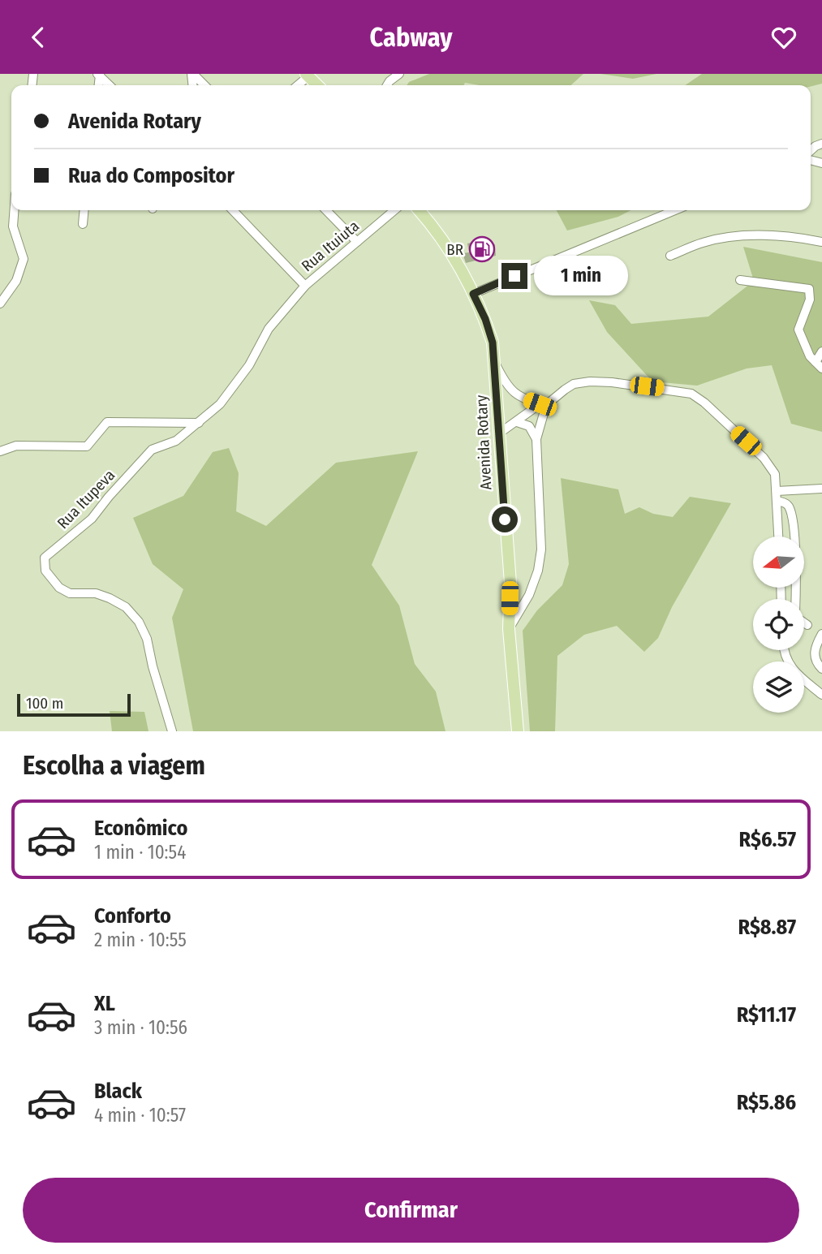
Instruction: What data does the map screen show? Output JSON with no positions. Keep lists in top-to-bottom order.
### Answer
{
  "streets": {
    "main road": ["Avenida Rotary"],
    "street": ["Rua Ituiuta", "Rua Itupeva"]
  },
  "crossings": [
    ["Rua Ituiuta", "Rua Itupeva"]
  ],
  "places": {
    "fuel station": ["BR"]
  },
  "scale_bar": "100 m",
  "north": "left",
  "page": {
    "header": "Cabway",
    "banner": ["Avenida Rotary", "Rua do Compositor"],
    "bubble": "1 min",
    "scale": "100 m",
    "heading": "Escolha a viagem",
    "list": [
      {
        "name": "Econômico",
        "note": "1 min · 10:54",
        "value": "R$6.57"
      },
      {
        "name": "Conforto",
        "note": "2 min · 10:55",
        "value": "R$8.87"
      },
      {
        "name": "XL",
        "note": "3 min · 10:56",
        "value": "R$11.17"
      },
      {
        "name": "Black",
        "note": "4 min · 10:57",
        "value": "R$5.86"
      }
    ],
    "buttons": "Confirmar"
  }
}
